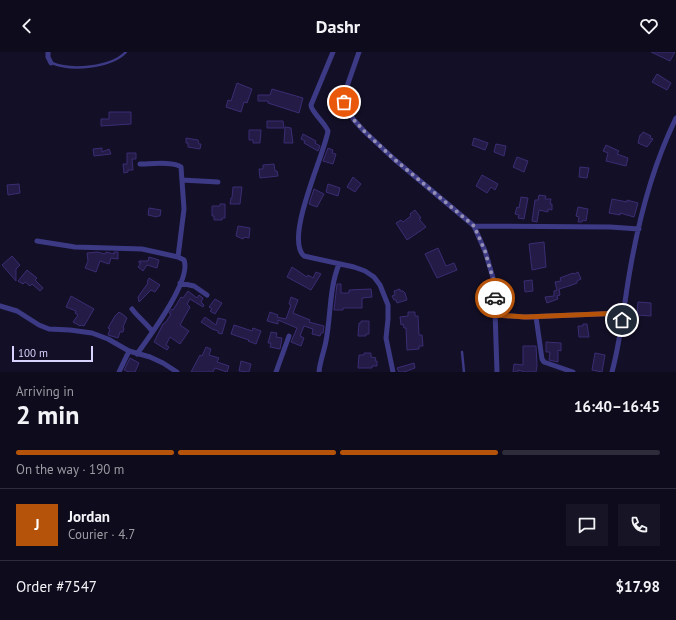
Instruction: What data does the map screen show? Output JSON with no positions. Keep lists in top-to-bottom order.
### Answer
{
  "scale_bar": "100 m",
  "page": {
    "header": "Dashr",
    "scale": "100 m",
    "heading": ["2 min", "Arriving in", "16:40–16:45"],
    "panel": [
      "Jordan",
      "Courier · 4.7",
      "Order #7547",
      "$17.98"
    ],
    "bar": "On the way · 190 m",
    "round": "J"
  }
}
